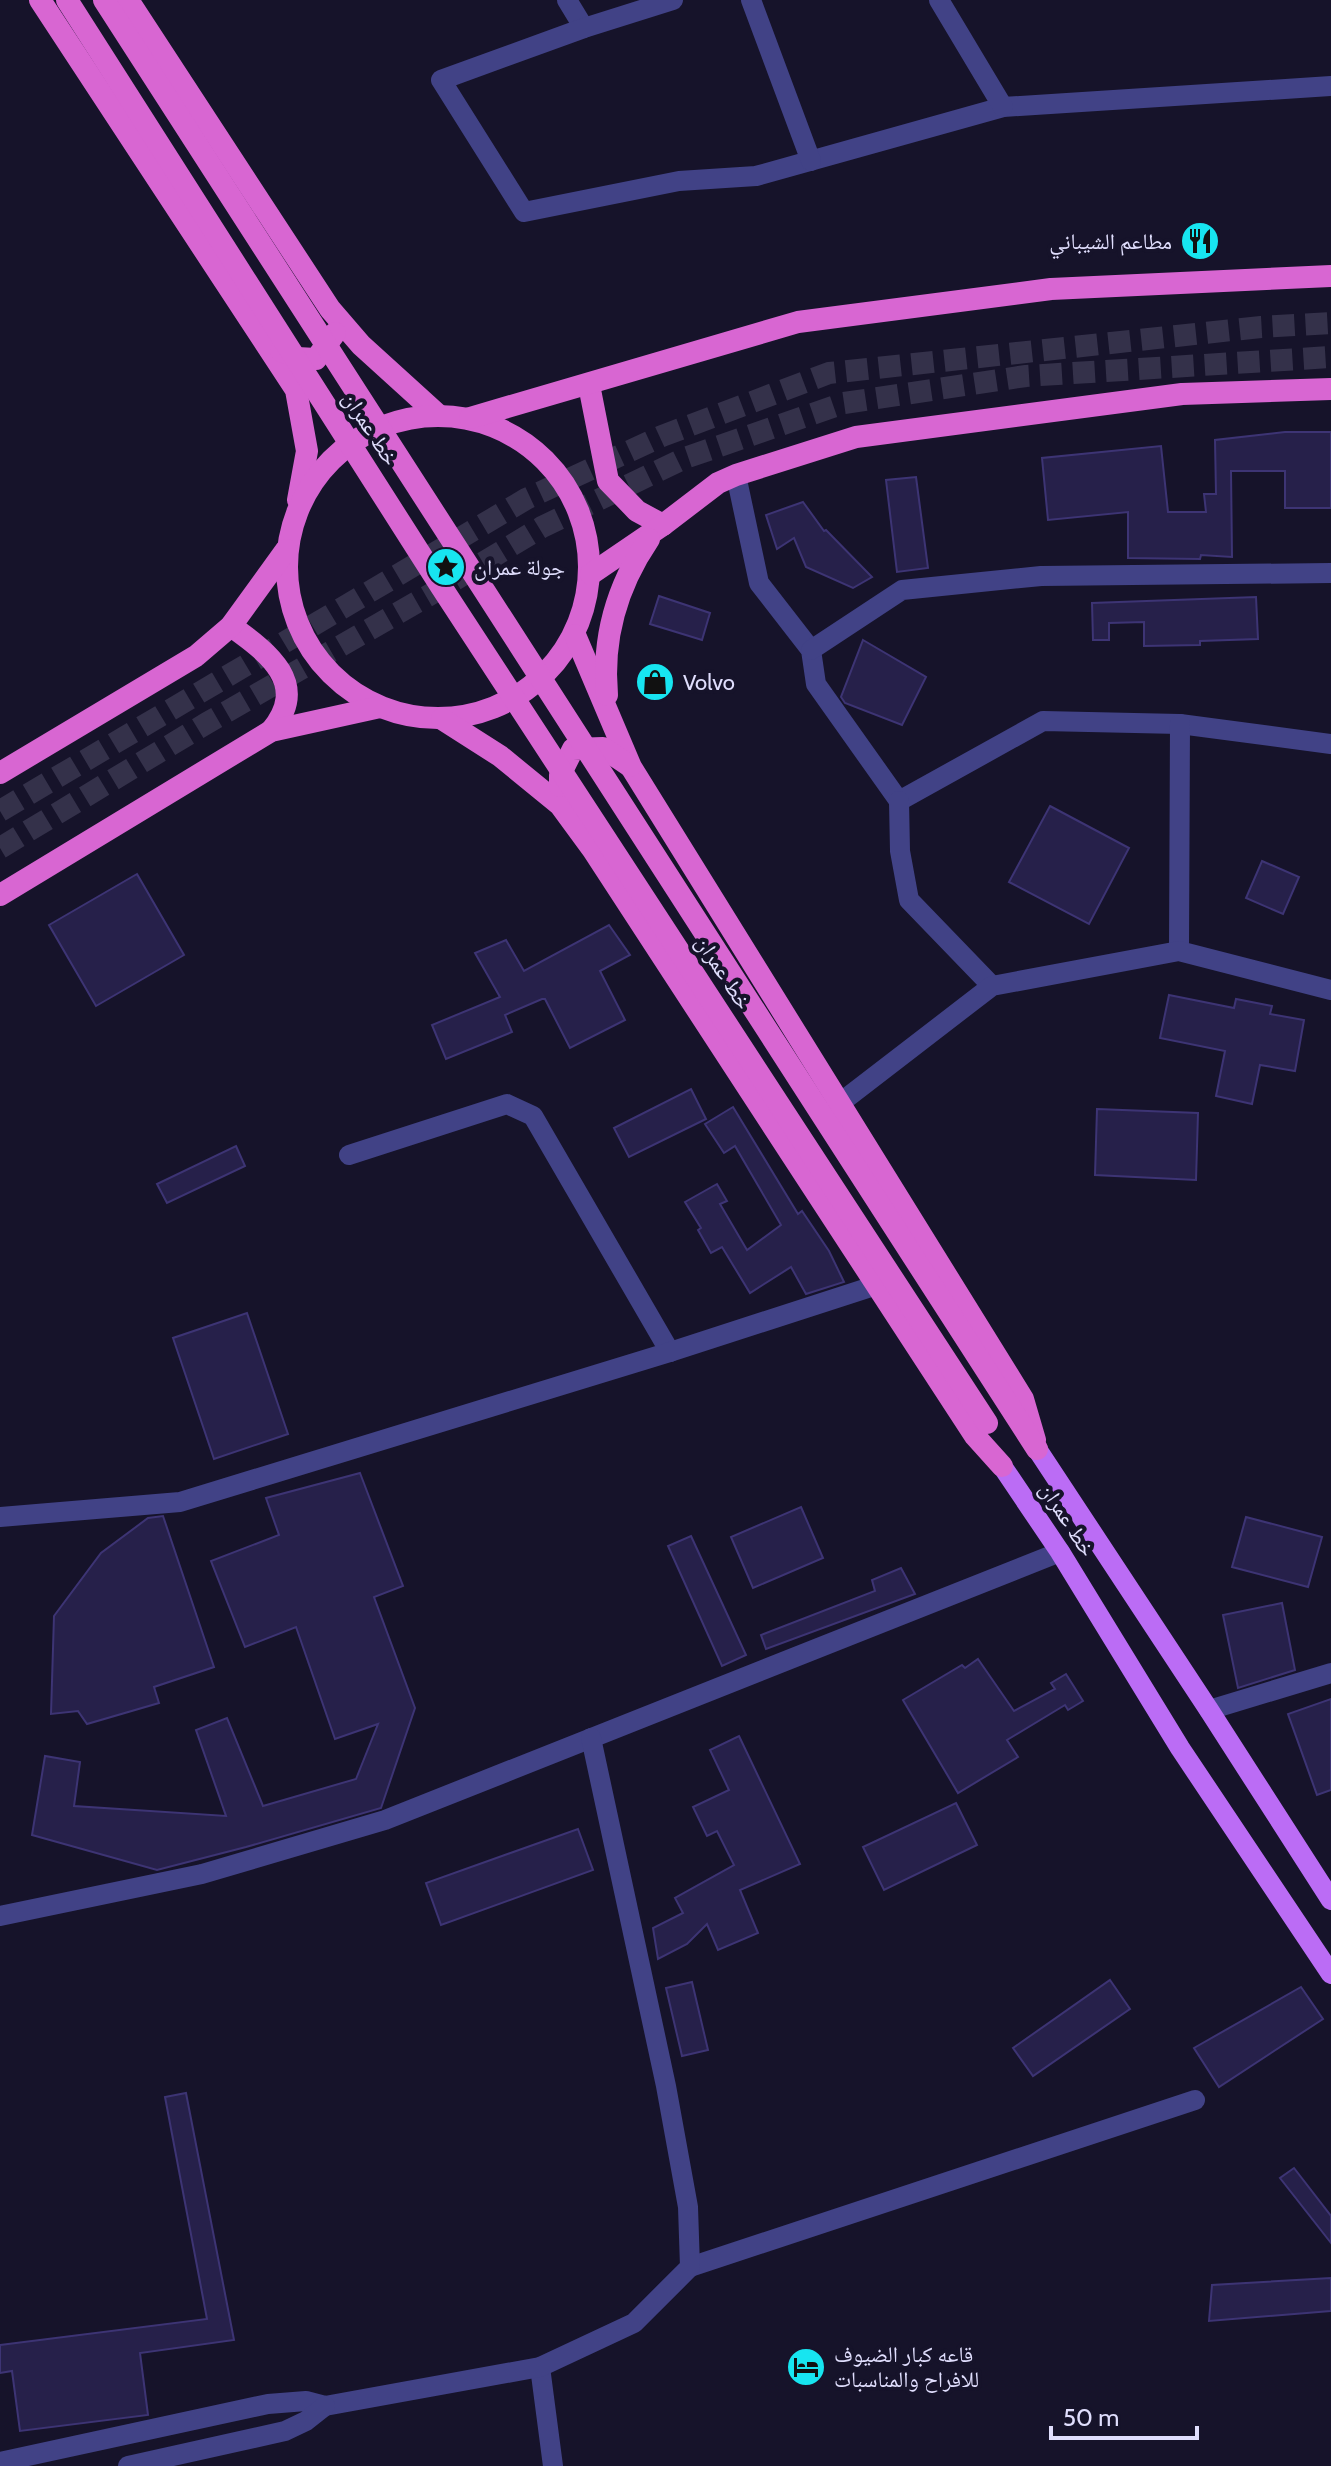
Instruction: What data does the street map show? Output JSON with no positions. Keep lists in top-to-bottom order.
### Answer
{
  "streets": {
    "highway": ["خط عمران"]
  },
  "places": {
    "restaurant": ["مطاعم الشيباني"],
    "place": ["جولة عمران"],
    "shop": ["Volvo"],
    "hotel": ["قاعه كبار الضيوف للافراح والمناسبات"]
  },
  "scale_bar": "50 m"
}
